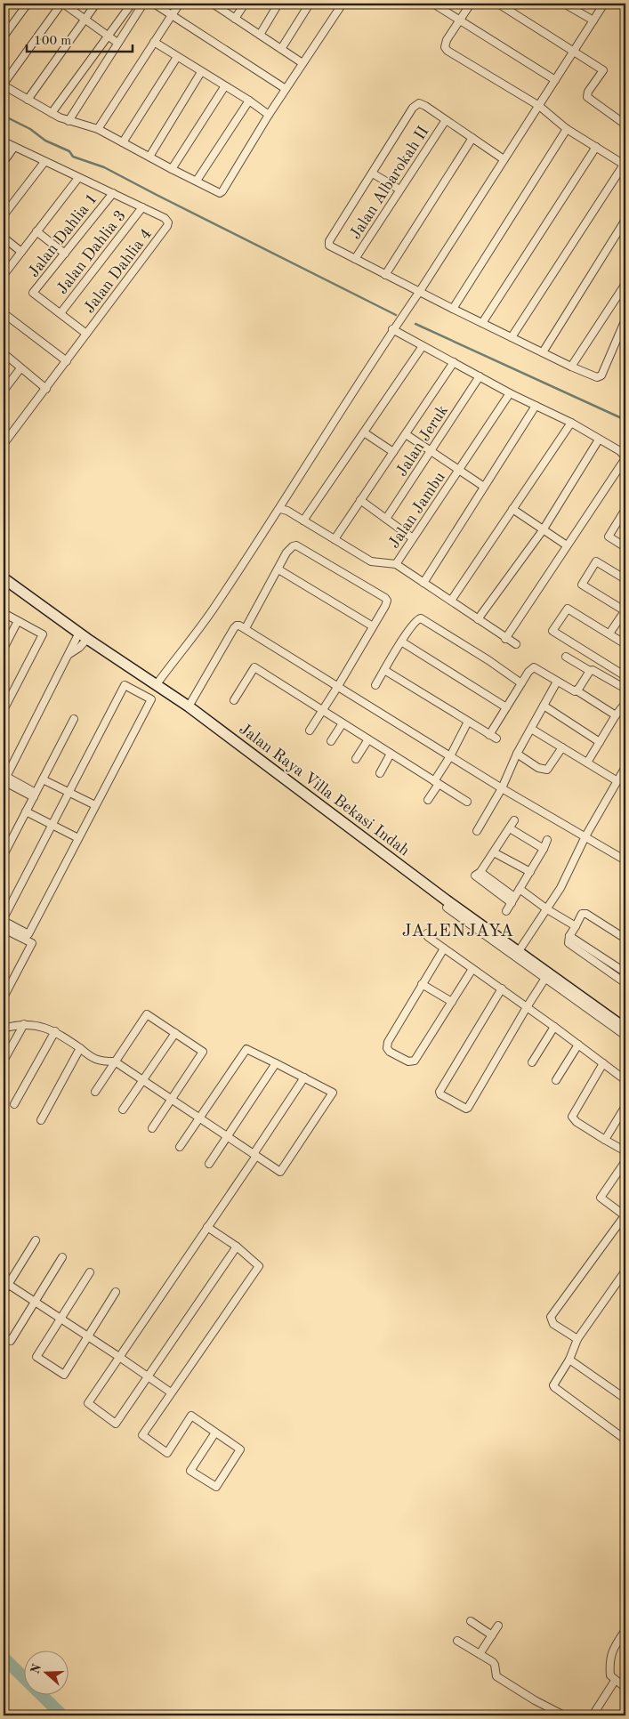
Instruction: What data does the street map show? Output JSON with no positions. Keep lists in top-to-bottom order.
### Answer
{
  "streets": {
    "main road": ["Jalan Raya Villa Bekasi Indah"],
    "street": [
      "Jalan Albarokah II",
      "Jalan Dahlia 1",
      "Jalan Dahlia 3",
      "Jalan Dahlia 4",
      "Jalan Jeruk",
      "Jalan Jambu"
    ]
  },
  "crossings": [
    ["Jalan Dahlia 1", "Jalan Dahlia 3"],
    ["Jalan Dahlia 3", "Jalan Dahlia 4"]
  ],
  "districts": ["JALENJAYA"],
  "scale_bar": "100 m",
  "north": "left"
}
